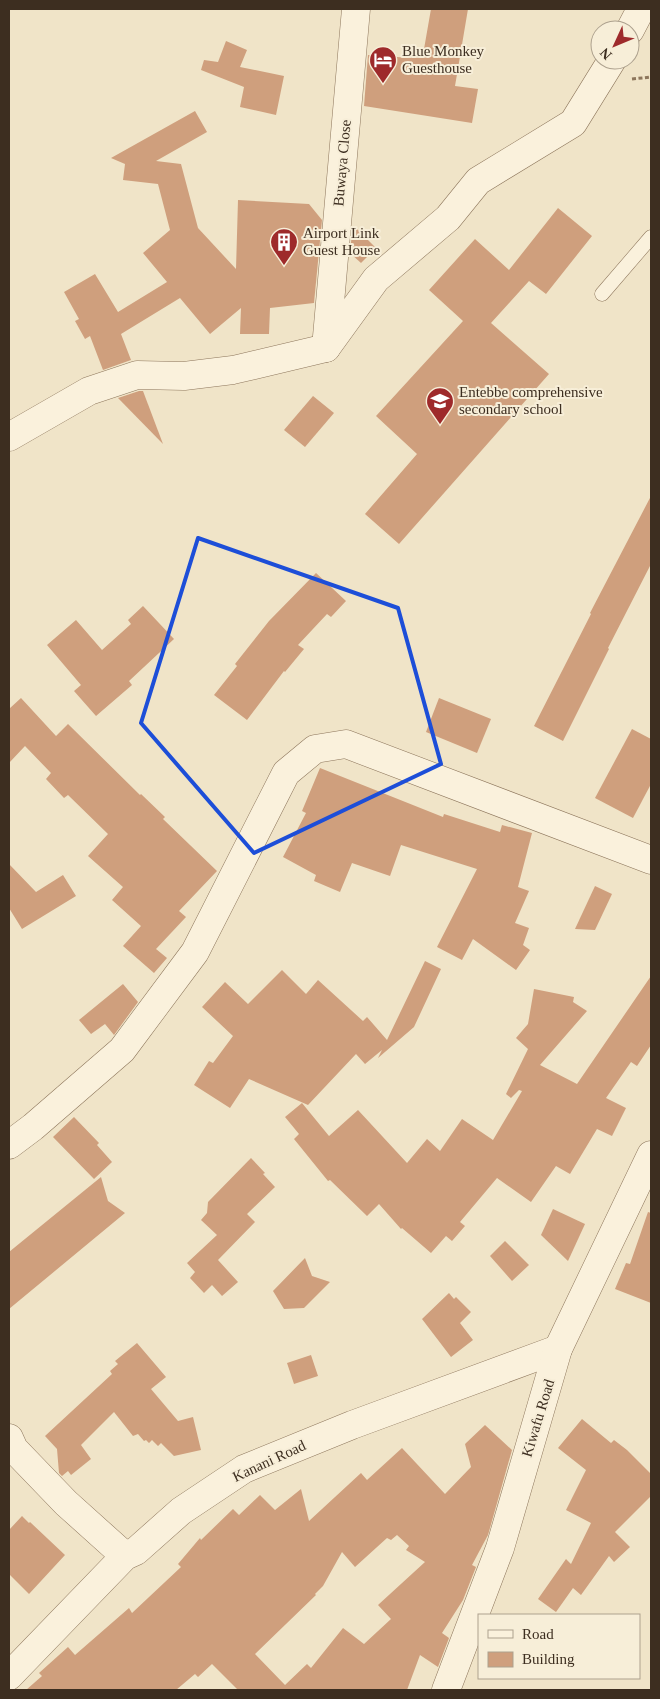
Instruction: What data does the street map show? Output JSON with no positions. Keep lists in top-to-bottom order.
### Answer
{
  "streets": {
    "street": ["Buwaya Close", "Kiwafu Road", "Kanani Road"]
  },
  "crossings": [
    ["Kiwafu Road", "Kanani Road"]
  ],
  "places": {
    "hotel": ["Blue Monkey Guesthouse"],
    "building": ["Airport Link Guest House"],
    "school or university": ["Entebbe comprehensive secondary school"]
  },
  "legend": ["Road", "Building"],
  "north": "bottom left"
}
